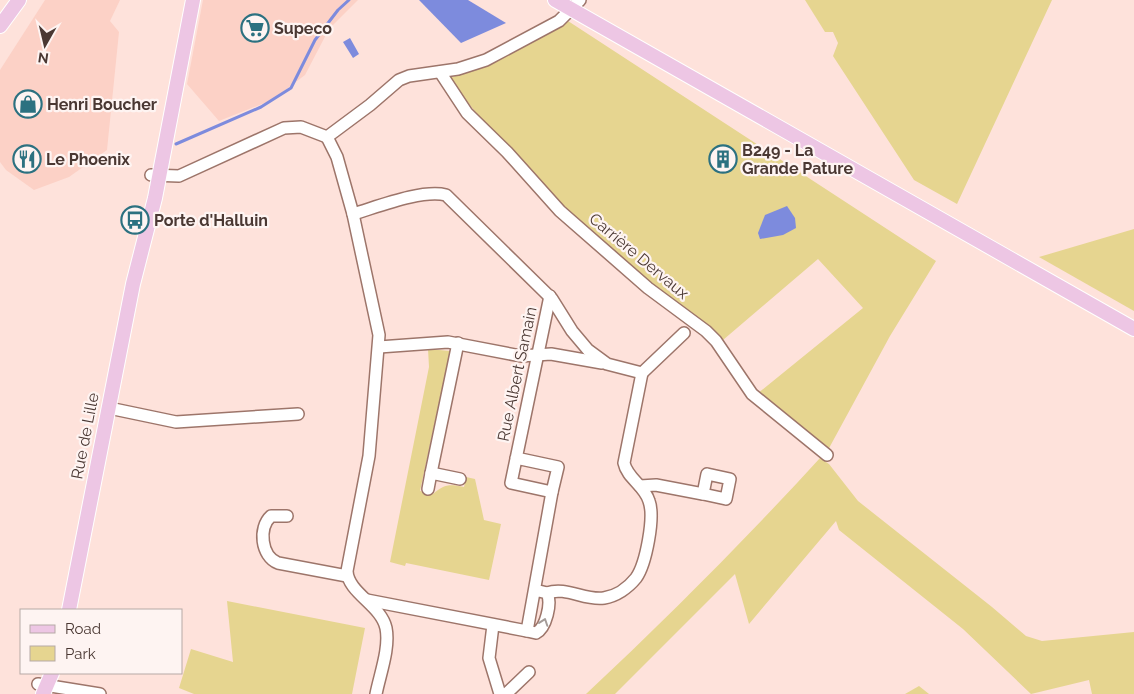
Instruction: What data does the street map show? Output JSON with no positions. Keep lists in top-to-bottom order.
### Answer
{
  "streets": {
    "main road": ["Rue de Lille"],
    "street": ["Carrière Dervaux", "Rue Albert Samain"]
  },
  "places": {
    "supermarket": ["Supeco"],
    "shop": ["Henri Boucher"],
    "restaurant": ["Le Phoenix"],
    "building": ["B249 - La Grande Pature"],
    "bus stop": ["Porte d'Halluin"]
  },
  "legend": ["Road", "Park"],
  "north": "bottom"
}
